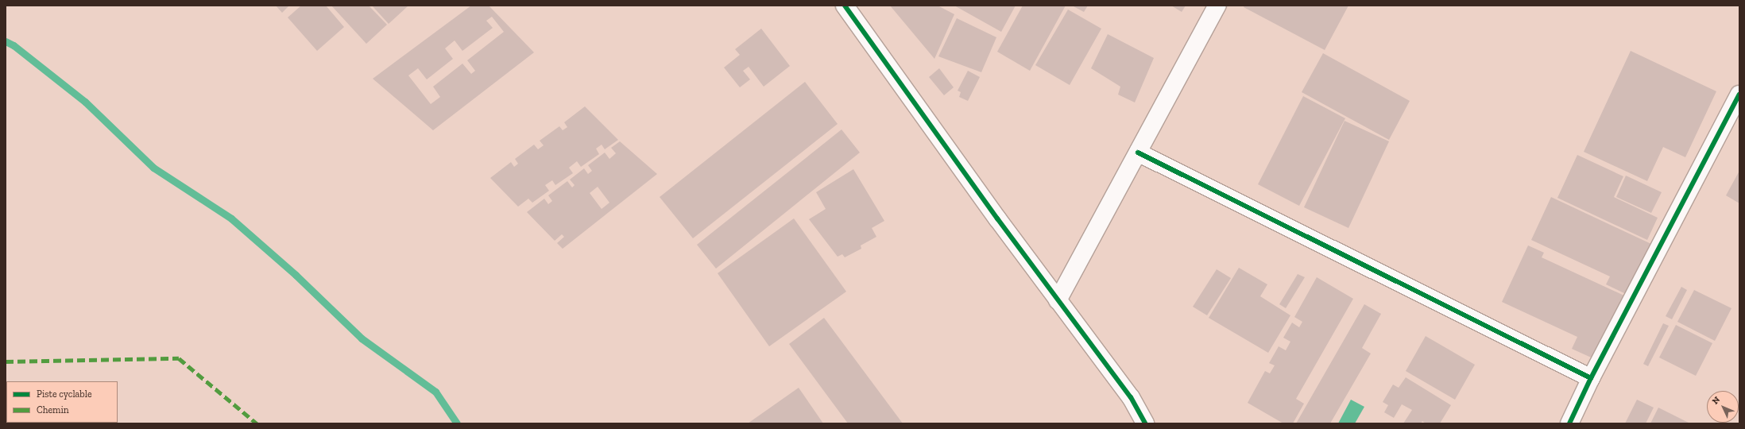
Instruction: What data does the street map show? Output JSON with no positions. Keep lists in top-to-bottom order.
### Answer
{
  "legend": ["Piste cyclable", "Chemin"],
  "north": "top left"
}
